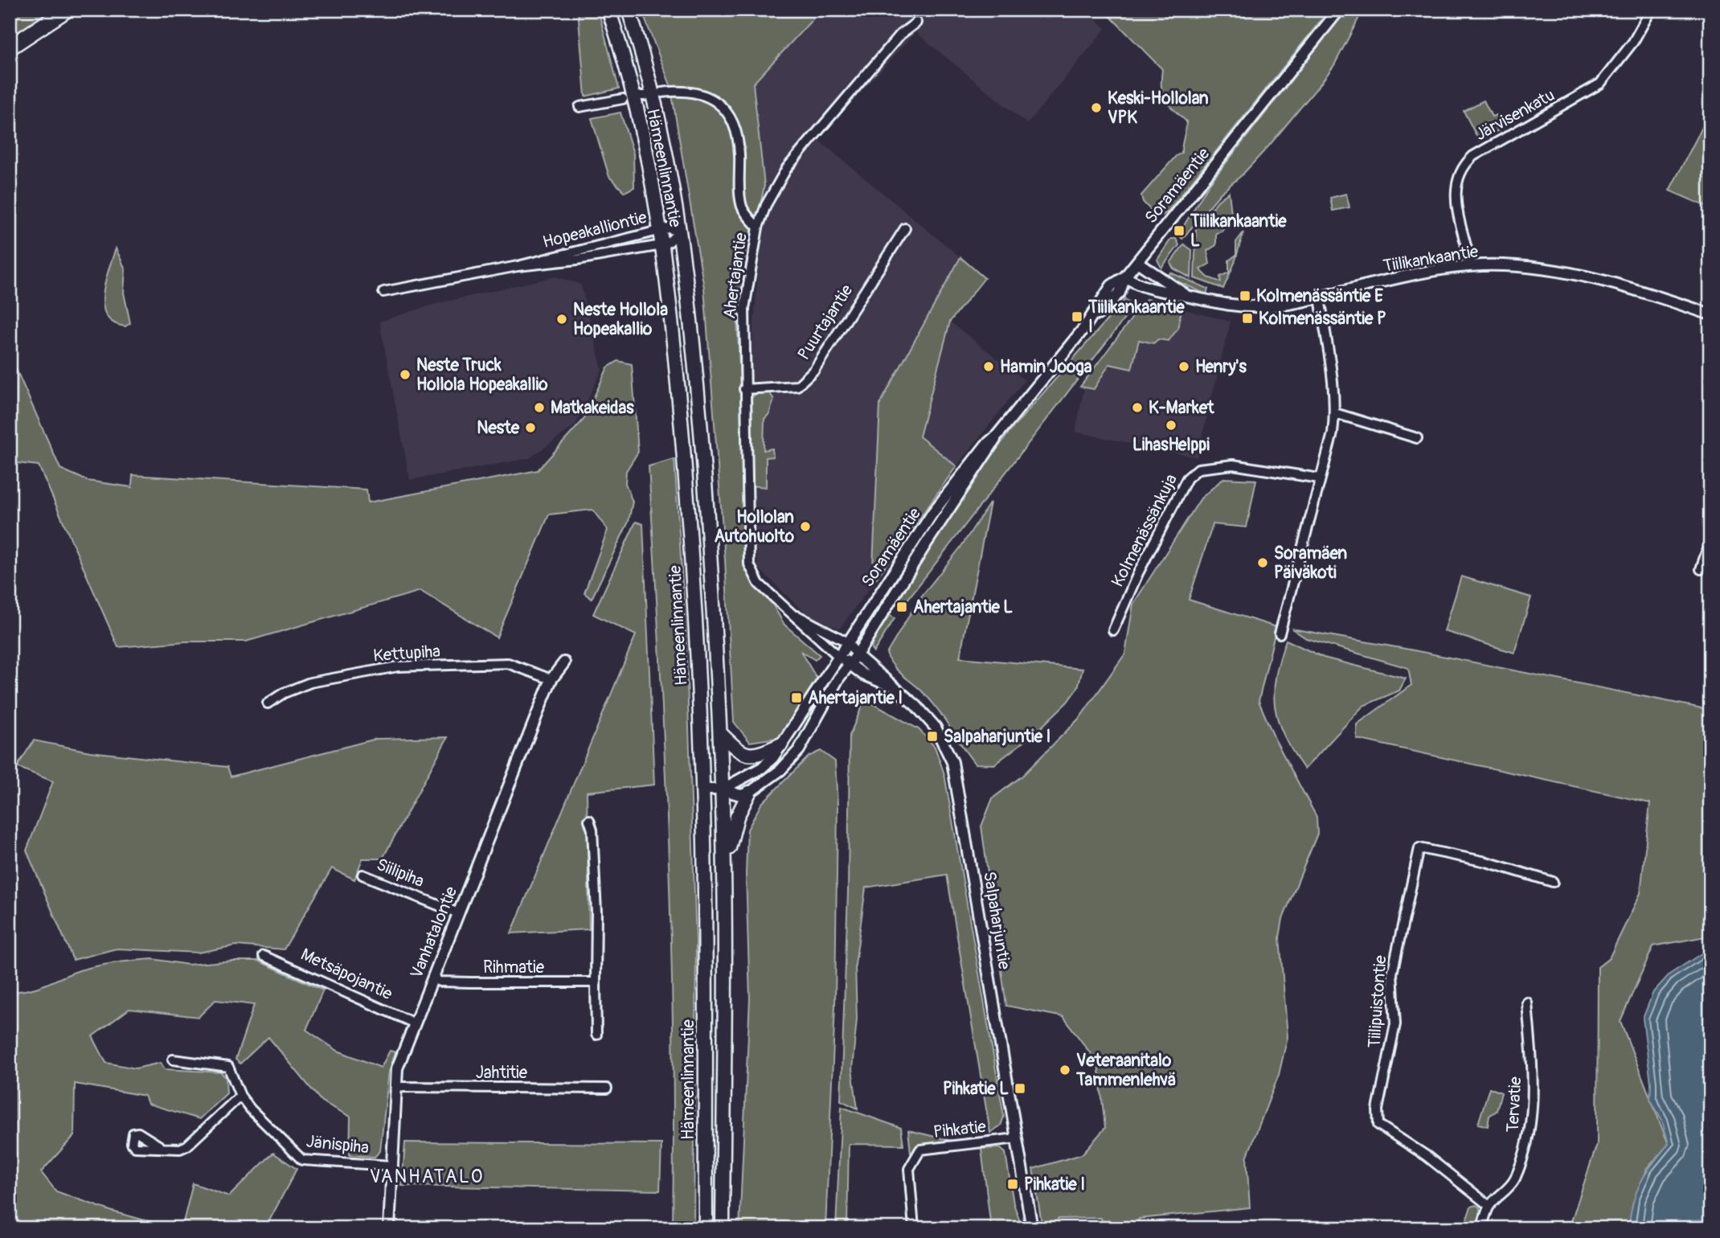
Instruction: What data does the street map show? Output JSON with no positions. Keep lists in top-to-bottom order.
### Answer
{
  "streets": {
    "main road": ["Hämeenlinnantie"],
    "street": [
      "Järvisenkatu",
      "Soramäentie",
      "Hopeakalliontie",
      "Tiilikankaantie",
      "Ahertajantie",
      "Puurtajantie",
      "Kolmenässänkuja",
      "Kettupiha",
      "Siilipiha",
      "Salpaharjuntie",
      "Vanhatalontie",
      "Rihmatie",
      "Metsäpojantie",
      "Tiilipuistontie",
      "Jahtitie",
      "Tervatie",
      "Pihkatie",
      "Jänispiha"
    ]
  },
  "crossings": [
    ["Järvisenkatu", "Tiilikankaantie"],
    ["Hämeenlinnantie", "Soramäentie"],
    ["Hämeenlinnantie", "Hopeakalliontie"],
    ["Soramäentie", "Tiilikankaantie"],
    ["Soramäentie", "Ahertajantie"],
    ["Soramäentie", "Salpaharjuntie"],
    ["Ahertajantie", "Puurtajantie"],
    ["Ahertajantie", "Salpaharjuntie"],
    ["Kettupiha", "Vanhatalontie"],
    ["Siilipiha", "Vanhatalontie"],
    ["Salpaharjuntie", "Pihkatie"],
    ["Vanhatalontie", "Rihmatie"],
    ["Vanhatalontie", "Metsäpojantie"],
    ["Vanhatalontie", "Jahtitie"],
    ["Vanhatalontie", "Jänispiha"],
    ["Tiilipuistontie", "Tervatie"]
  ],
  "districts": ["VANHATALO"],
  "places": {
    "other": [
      "Keski-Hollolan VPK",
      "Neste Hollola Hopeakallio",
      "Hamin Jooga",
      "Henry's",
      "Neste Truck Hollola Hopeakallio",
      "Matkakeidas",
      "K-Market",
      "LihasHelppi",
      "Neste",
      "Hollolan Autohuolto",
      "Soramäen Päiväkoti",
      "Veteraanitalo Tammenlehvä"
    ],
    "transit": [
      "Tiilikankaantie L",
      "Kolmenässäntie E",
      "Tiilikankaantie I",
      "Kolmenässäntie P",
      "Ahertajantie L",
      "Ahertajantie I",
      "Salpaharjuntie I",
      "Pihkatie L",
      "Pihkatie I"
    ]
  }
}
